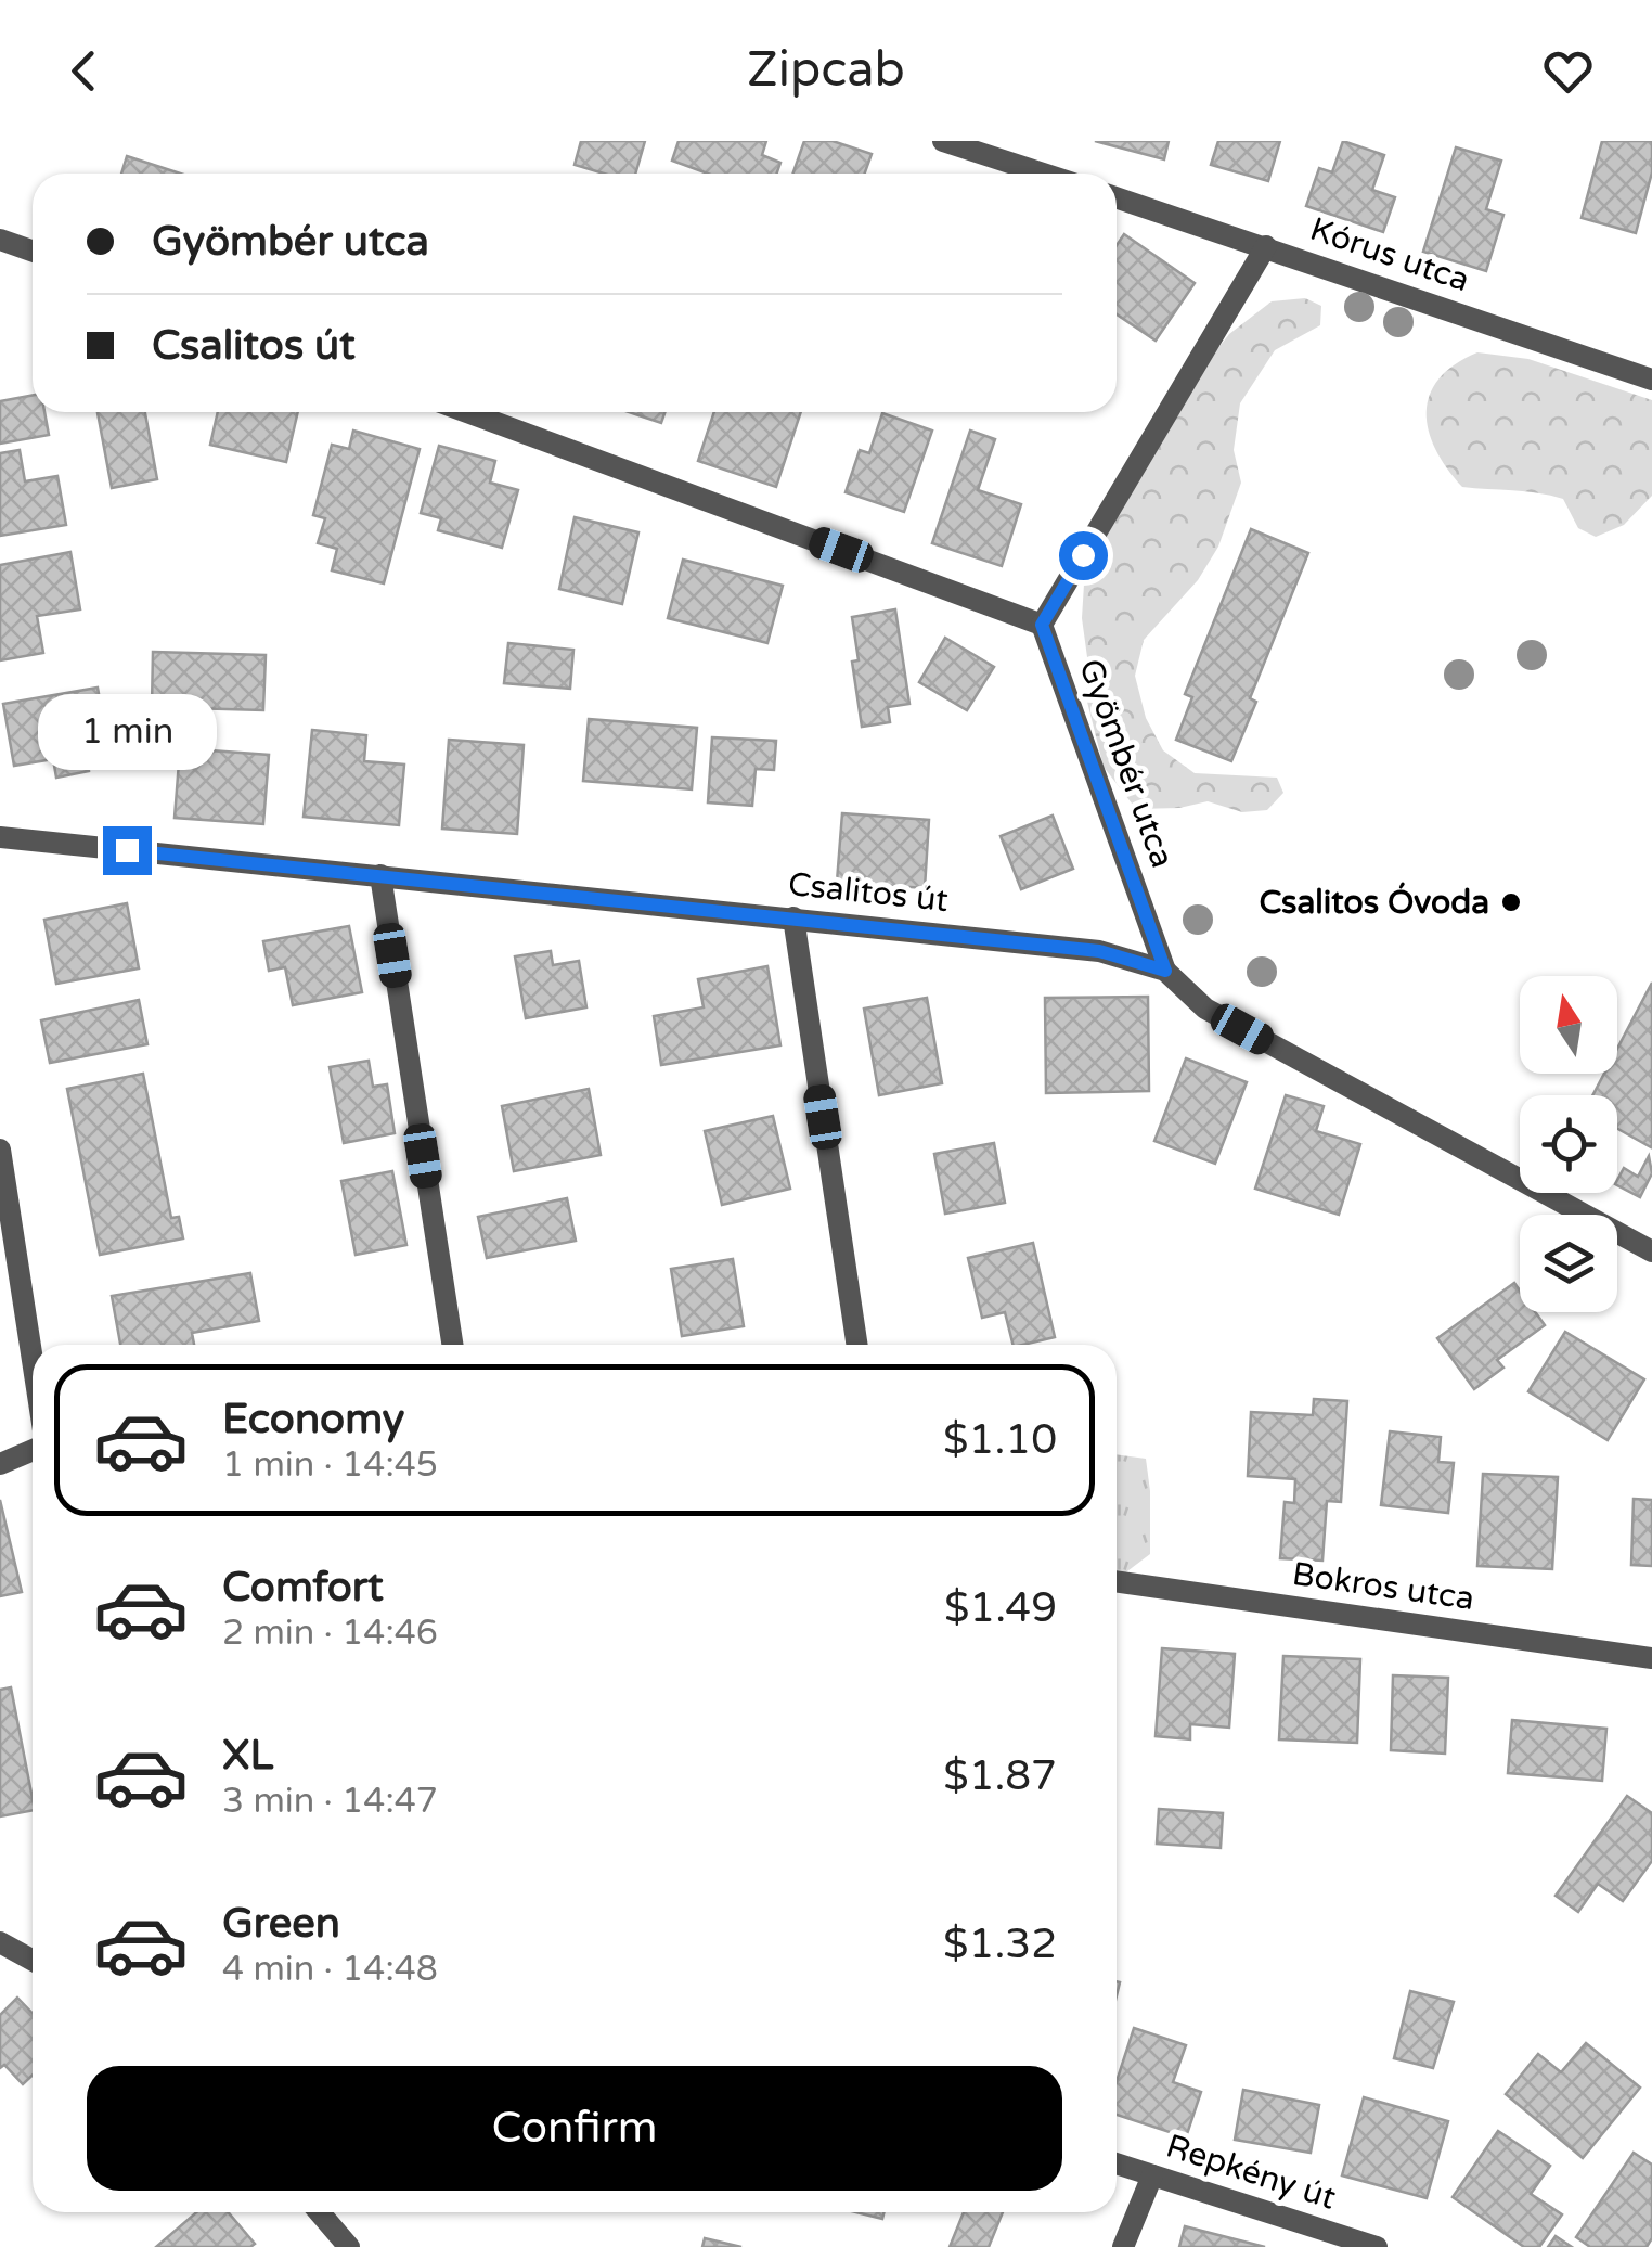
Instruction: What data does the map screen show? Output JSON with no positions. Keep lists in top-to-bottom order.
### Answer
{
  "streets": {
    "street": [
      "Kórus utca",
      "Gyömbér utca",
      "Csalitos út",
      "Bokros utca",
      "Repkény út"
    ]
  },
  "crossings": [
    ["Gyömbér utca", "Csalitos út"]
  ],
  "places": ["Csalitos Óvoda"],
  "north": "top",
  "page": {
    "header": "Zipcab",
    "banner": ["Gyömbér utca", "Csalitos út"],
    "bubble": "1 min",
    "list": [
      {
        "name": "Economy",
        "note": "1 min · 14:45",
        "value": "$1.10"
      },
      {
        "name": "Comfort",
        "note": "2 min · 14:46",
        "value": "$1.49"
      },
      {
        "name": "XL",
        "note": "3 min · 14:47",
        "value": "$1.87"
      },
      {
        "name": "Green",
        "note": "4 min · 14:48",
        "value": "$1.32"
      }
    ],
    "buttons": "Confirm"
  }
}
